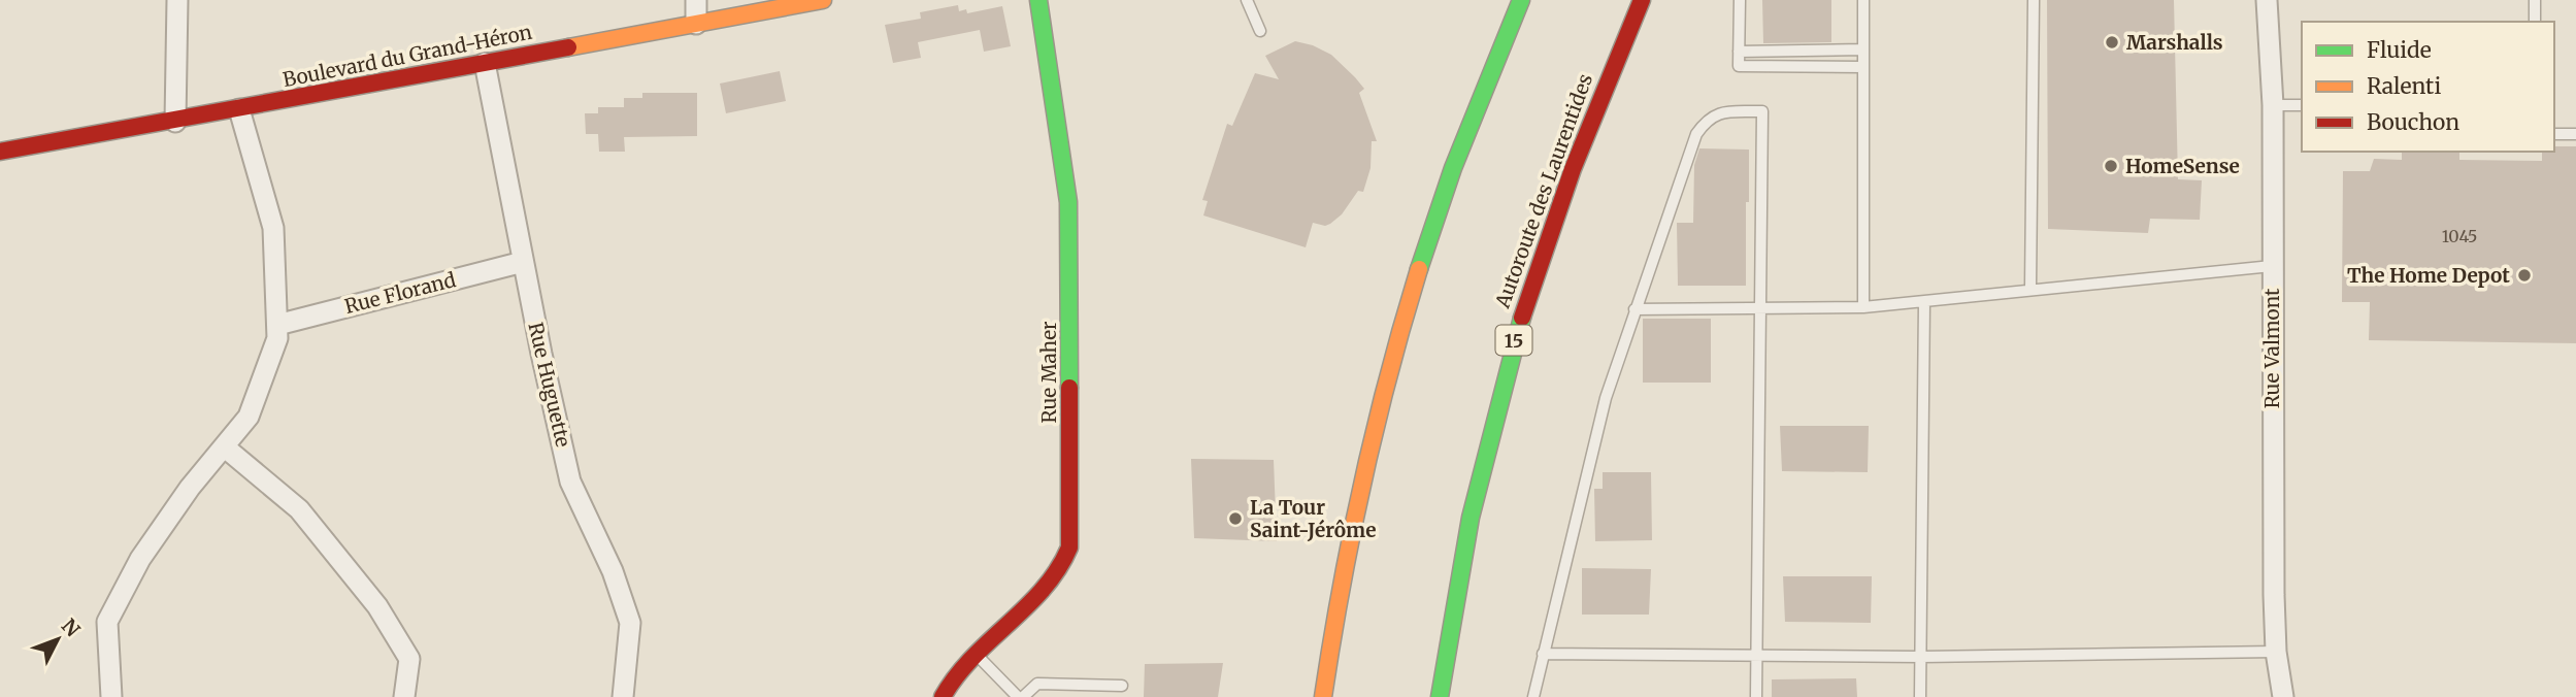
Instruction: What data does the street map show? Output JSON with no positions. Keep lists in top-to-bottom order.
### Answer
{
  "streets": {
    "main road": [
      "Boulevard du Grand-Héron",
      "Autoroute des Laurentides",
      "15",
      "Rue Maher"
    ],
    "street": ["Rue Florand", "Rue Valmont", "Rue Huguette"]
  },
  "crossings": [
    ["Boulevard du Grand-Héron", "Rue Huguette"],
    ["Rue Florand", "Rue Huguette"]
  ],
  "places": [
    "Marshalls",
    "HomeSense",
    "The Home Depot",
    "La Tour Saint-Jérôme"
  ],
  "house_numbers": ["1045"],
  "legend": ["Fluide", "Ralenti", "Bouchon"],
  "north": "top right"
}
